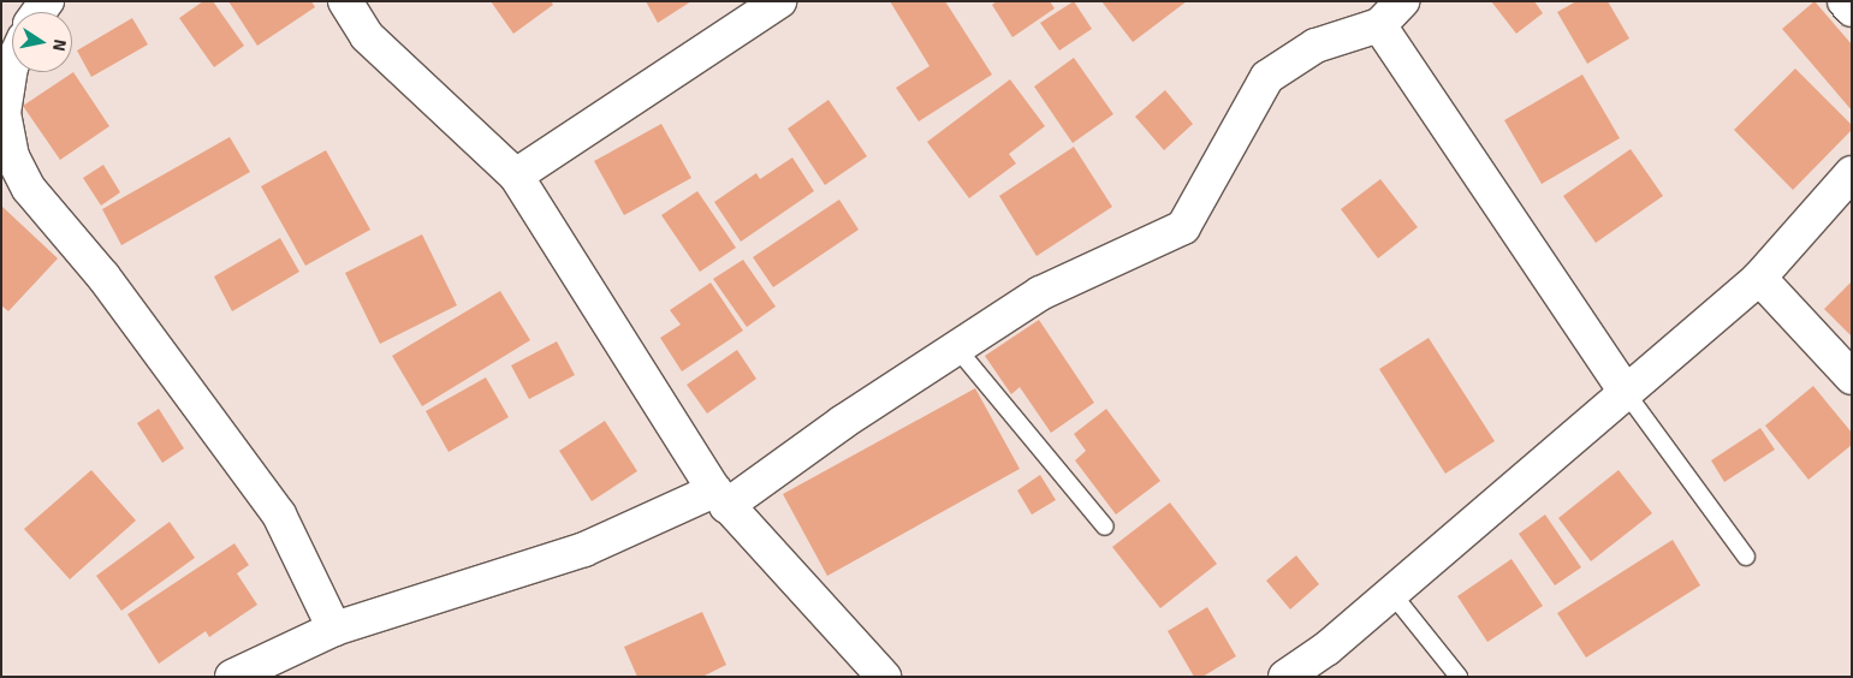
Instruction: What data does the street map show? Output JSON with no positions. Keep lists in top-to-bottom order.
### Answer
{
  "north": "right"
}
